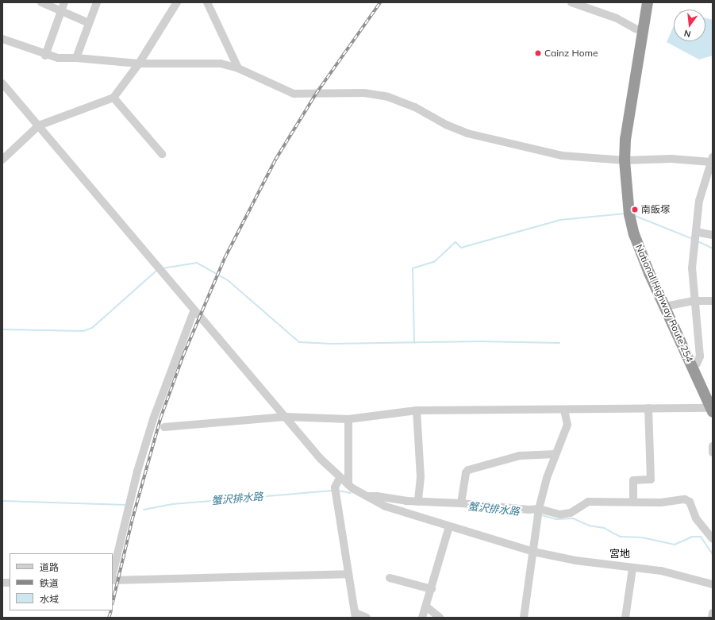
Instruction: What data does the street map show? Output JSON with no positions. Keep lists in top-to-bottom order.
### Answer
{
  "streets": {
    "highway": ["National Highway Route 254"]
  },
  "districts": ["宮地"],
  "water": ["蟹沢排水路"],
  "places": ["Cainz Home", "南飯塚"],
  "legend": ["道路", "鉄道", "水域"],
  "north": "bottom"
}
